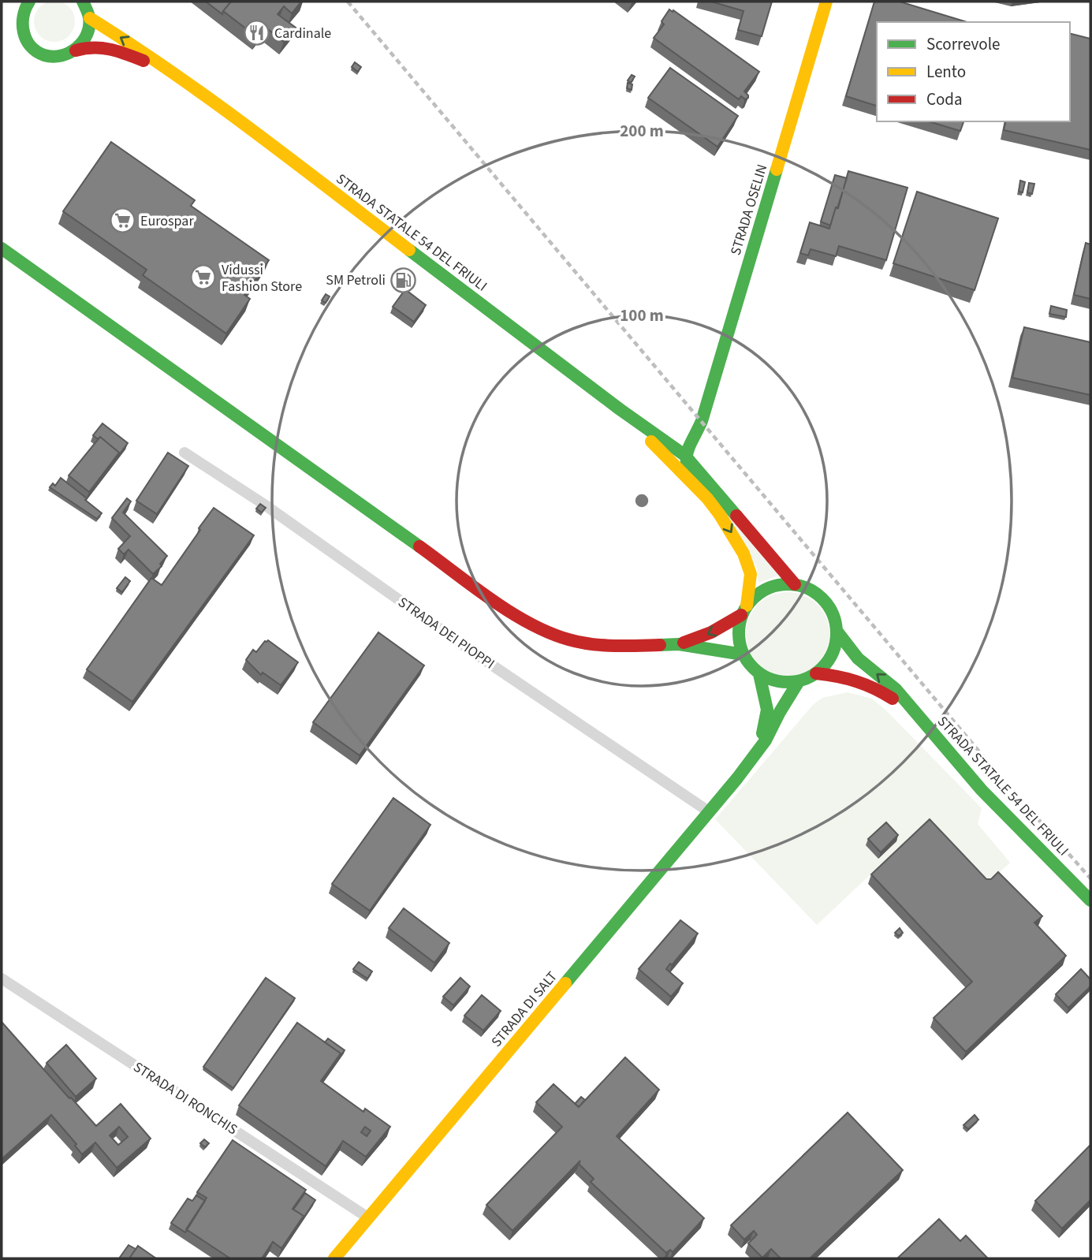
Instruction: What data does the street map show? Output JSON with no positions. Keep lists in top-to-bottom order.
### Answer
{
  "streets": {
    "main road": ["STRADA OSELIN", "STRADA STATALE 54 DEL FRIULI", "STRADA DI SALT"],
    "street": ["STRADA DEI PIOPPI", "STRADA DI RONCHIS"]
  },
  "crossings": [
    ["STRADA OSELIN", "STRADA STATALE 54 DEL FRIULI"],
    ["STRADA DEI PIOPPI", "STRADA DI SALT"],
    ["STRADA DI SALT", "STRADA DI RONCHIS"]
  ],
  "places": {
    "restaurant": ["Cardinale"],
    "supermarket": ["Eurospar", "Vidussi Fashion Store"],
    "fuel station": ["SM Petroli"]
  },
  "legend": ["Scorrevole", "Lento", "Coda"],
  "rings": ["200 m", "100 m"]
}
